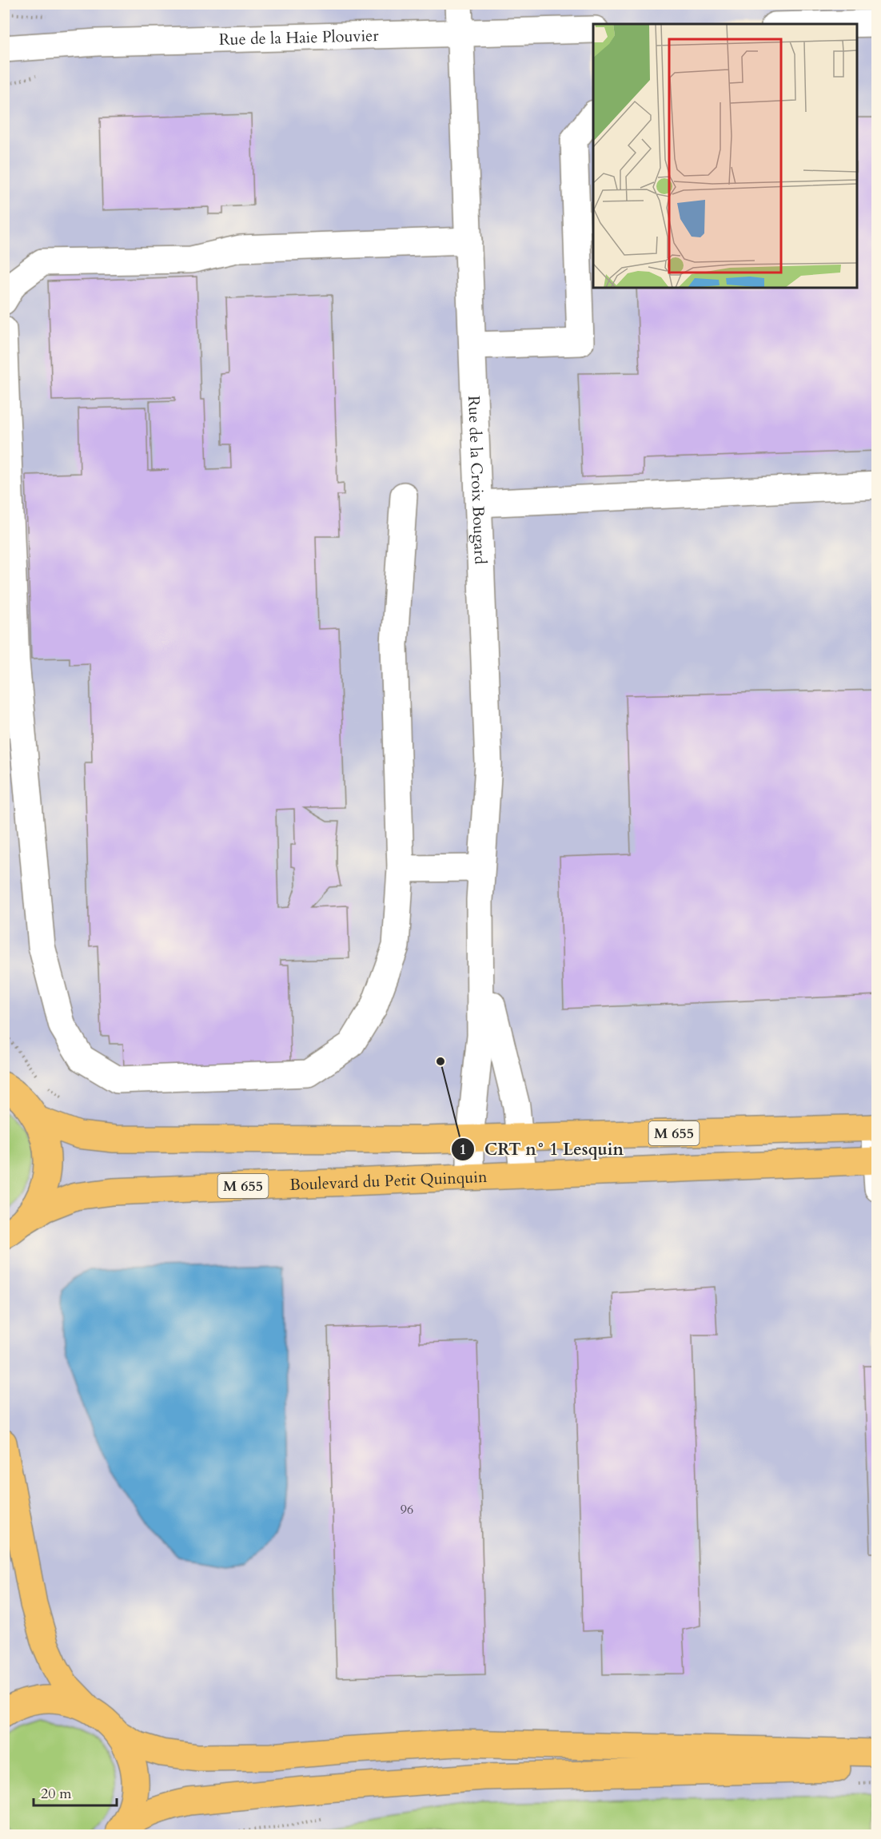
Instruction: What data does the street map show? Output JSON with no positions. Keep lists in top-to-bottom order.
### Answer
{
  "streets": {
    "main road": ["M 655", "Boulevard du Petit Quinquin"],
    "street": ["Rue de la Haie Plouvier", "Rue de la Croix Bougard"]
  },
  "crossings": [
    ["Rue de la Haie Plouvier", "Rue de la Croix Bougard"]
  ],
  "places": ["CRT n° 1 Lesquin"],
  "house_numbers": ["96"],
  "scale_bar": "20 m"
}
